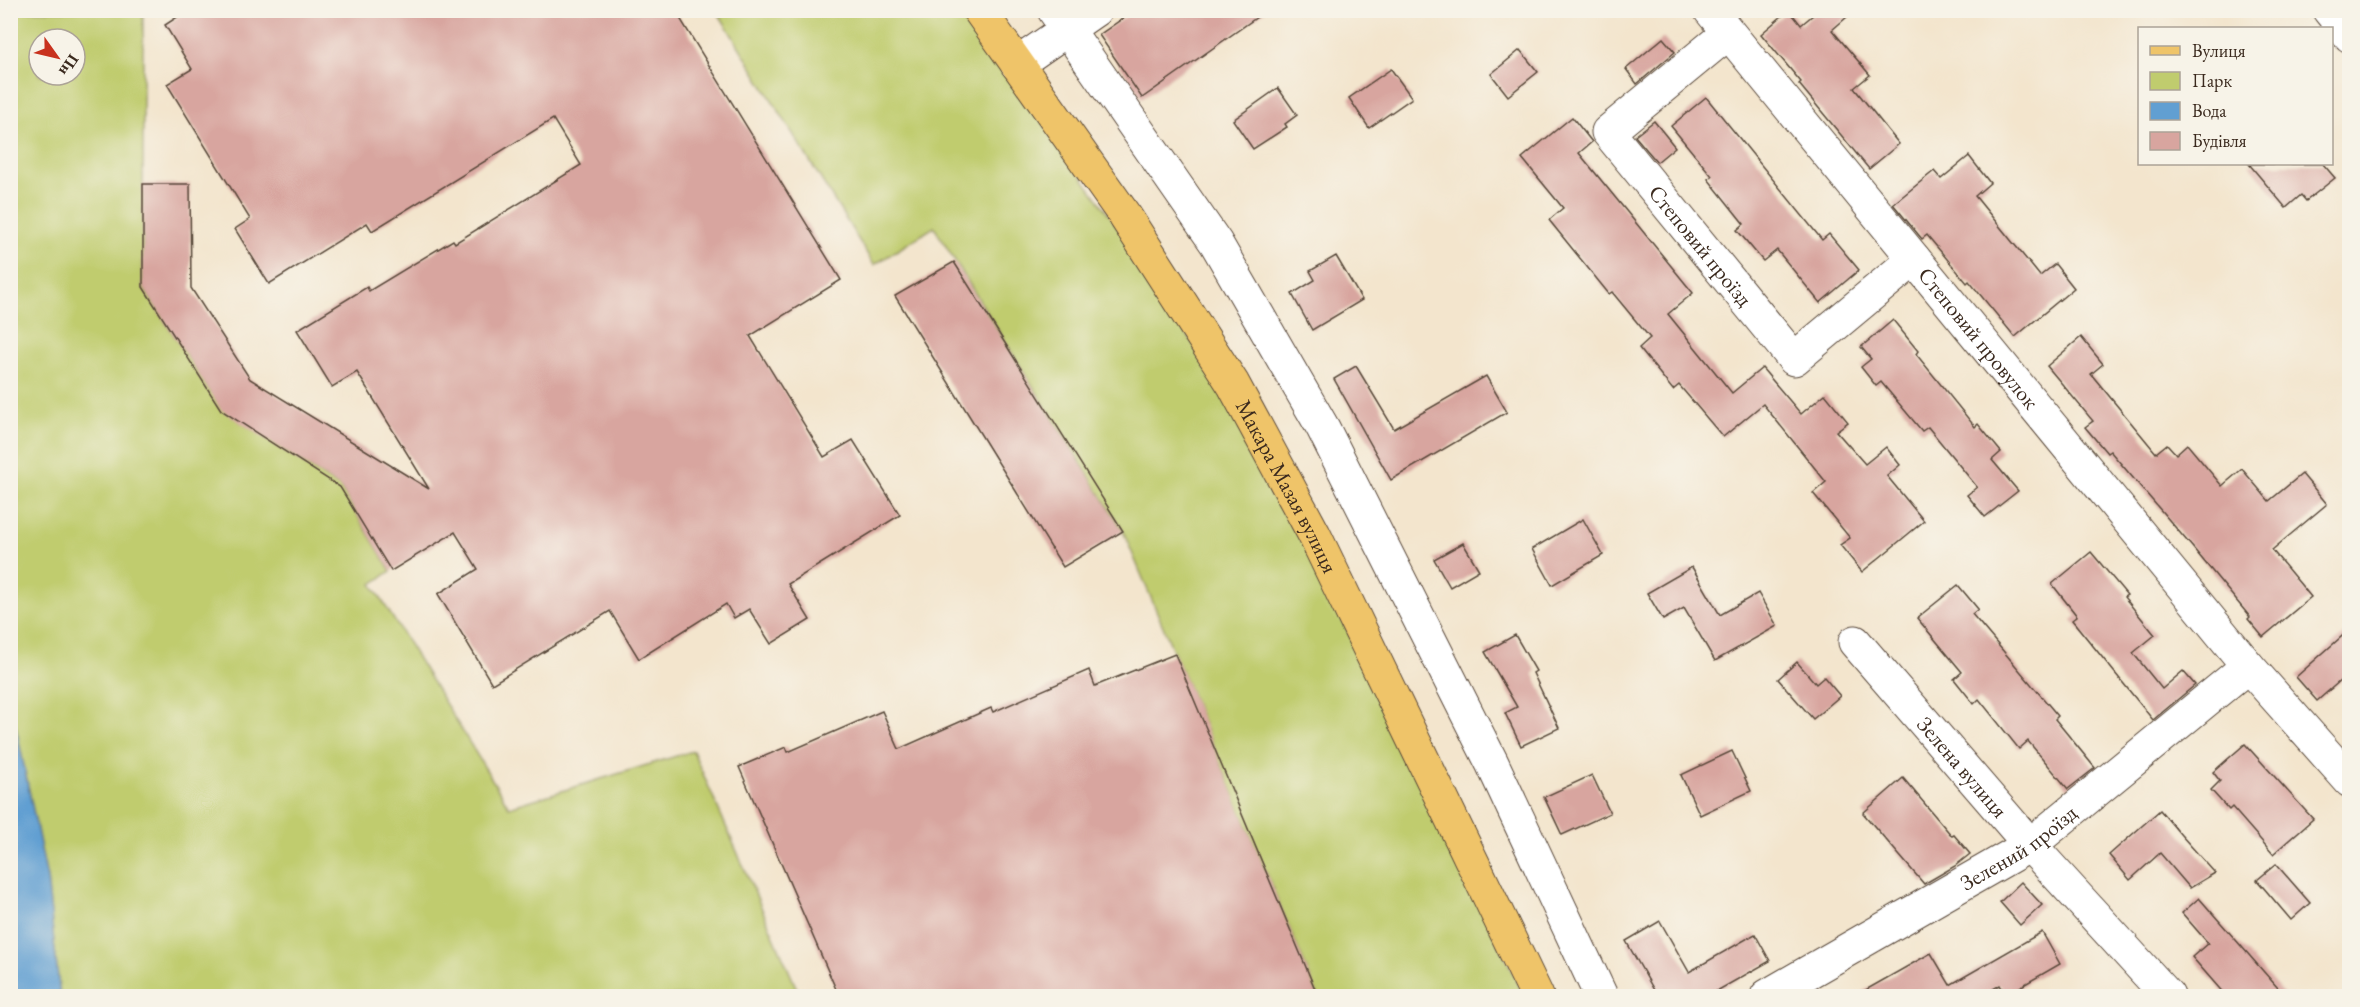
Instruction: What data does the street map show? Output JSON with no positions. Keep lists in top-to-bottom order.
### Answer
{
  "streets": {
    "main road": ["Макара Мазая вулиця"],
    "street": [
      "Степовий проїзд",
      "Степовий провулок",
      "Зелена вулиця",
      "Зелений проїзд"
    ]
  },
  "crossings": [
    ["Степовий проїзд", "Степовий провулок"],
    ["Степовий провулок", "Зелений проїзд"],
    ["Зелена вулиця", "Зелений проїзд"]
  ],
  "legend": [
    "Вулиця",
    "Парк",
    "Вода",
    "Будівля"
  ],
  "north": "bottom right"
}
